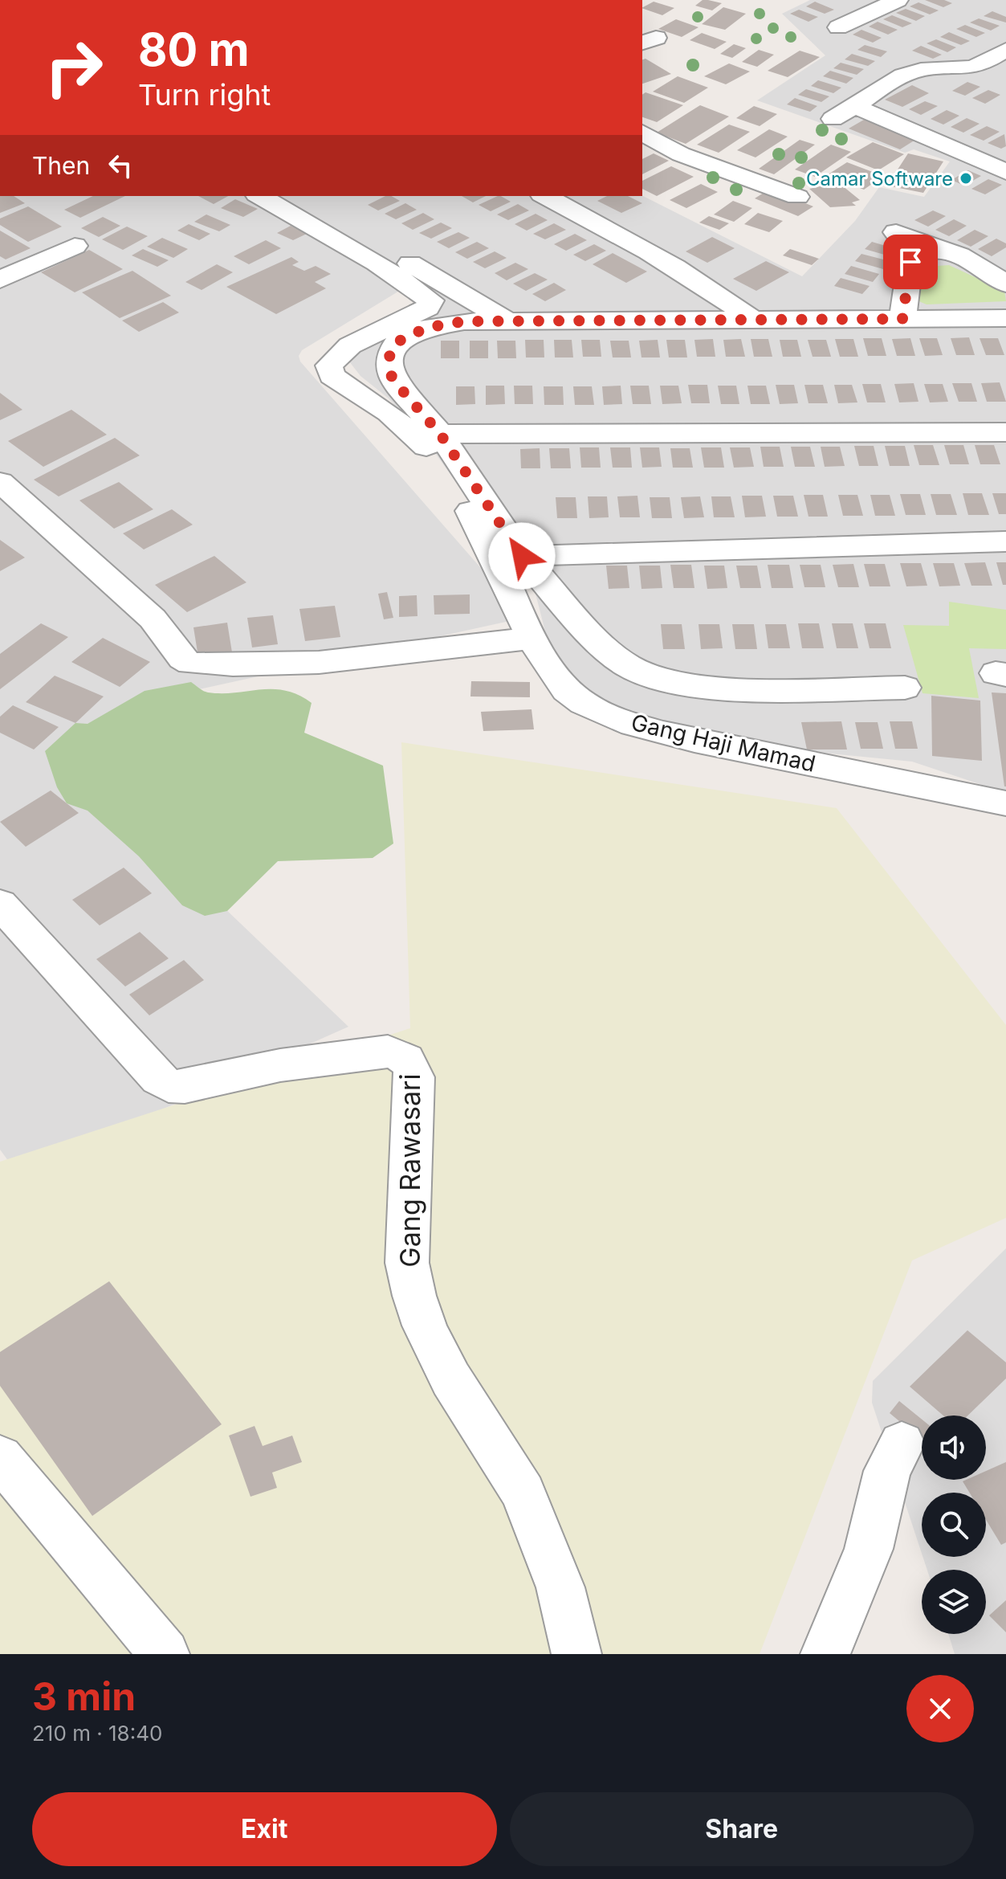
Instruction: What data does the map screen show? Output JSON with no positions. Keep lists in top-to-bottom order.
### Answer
{
  "streets": {
    "street": ["Gang Haji Mamad", "Gang Rawasari"]
  },
  "places": ["Camar Software"],
  "page": {
    "turn": ["80 m", "Turn right"],
    "then": "Then",
    "heading": ["3 min", "210 m · 18:40"],
    "buttons": ["Exit", "Share"]
  }
}
